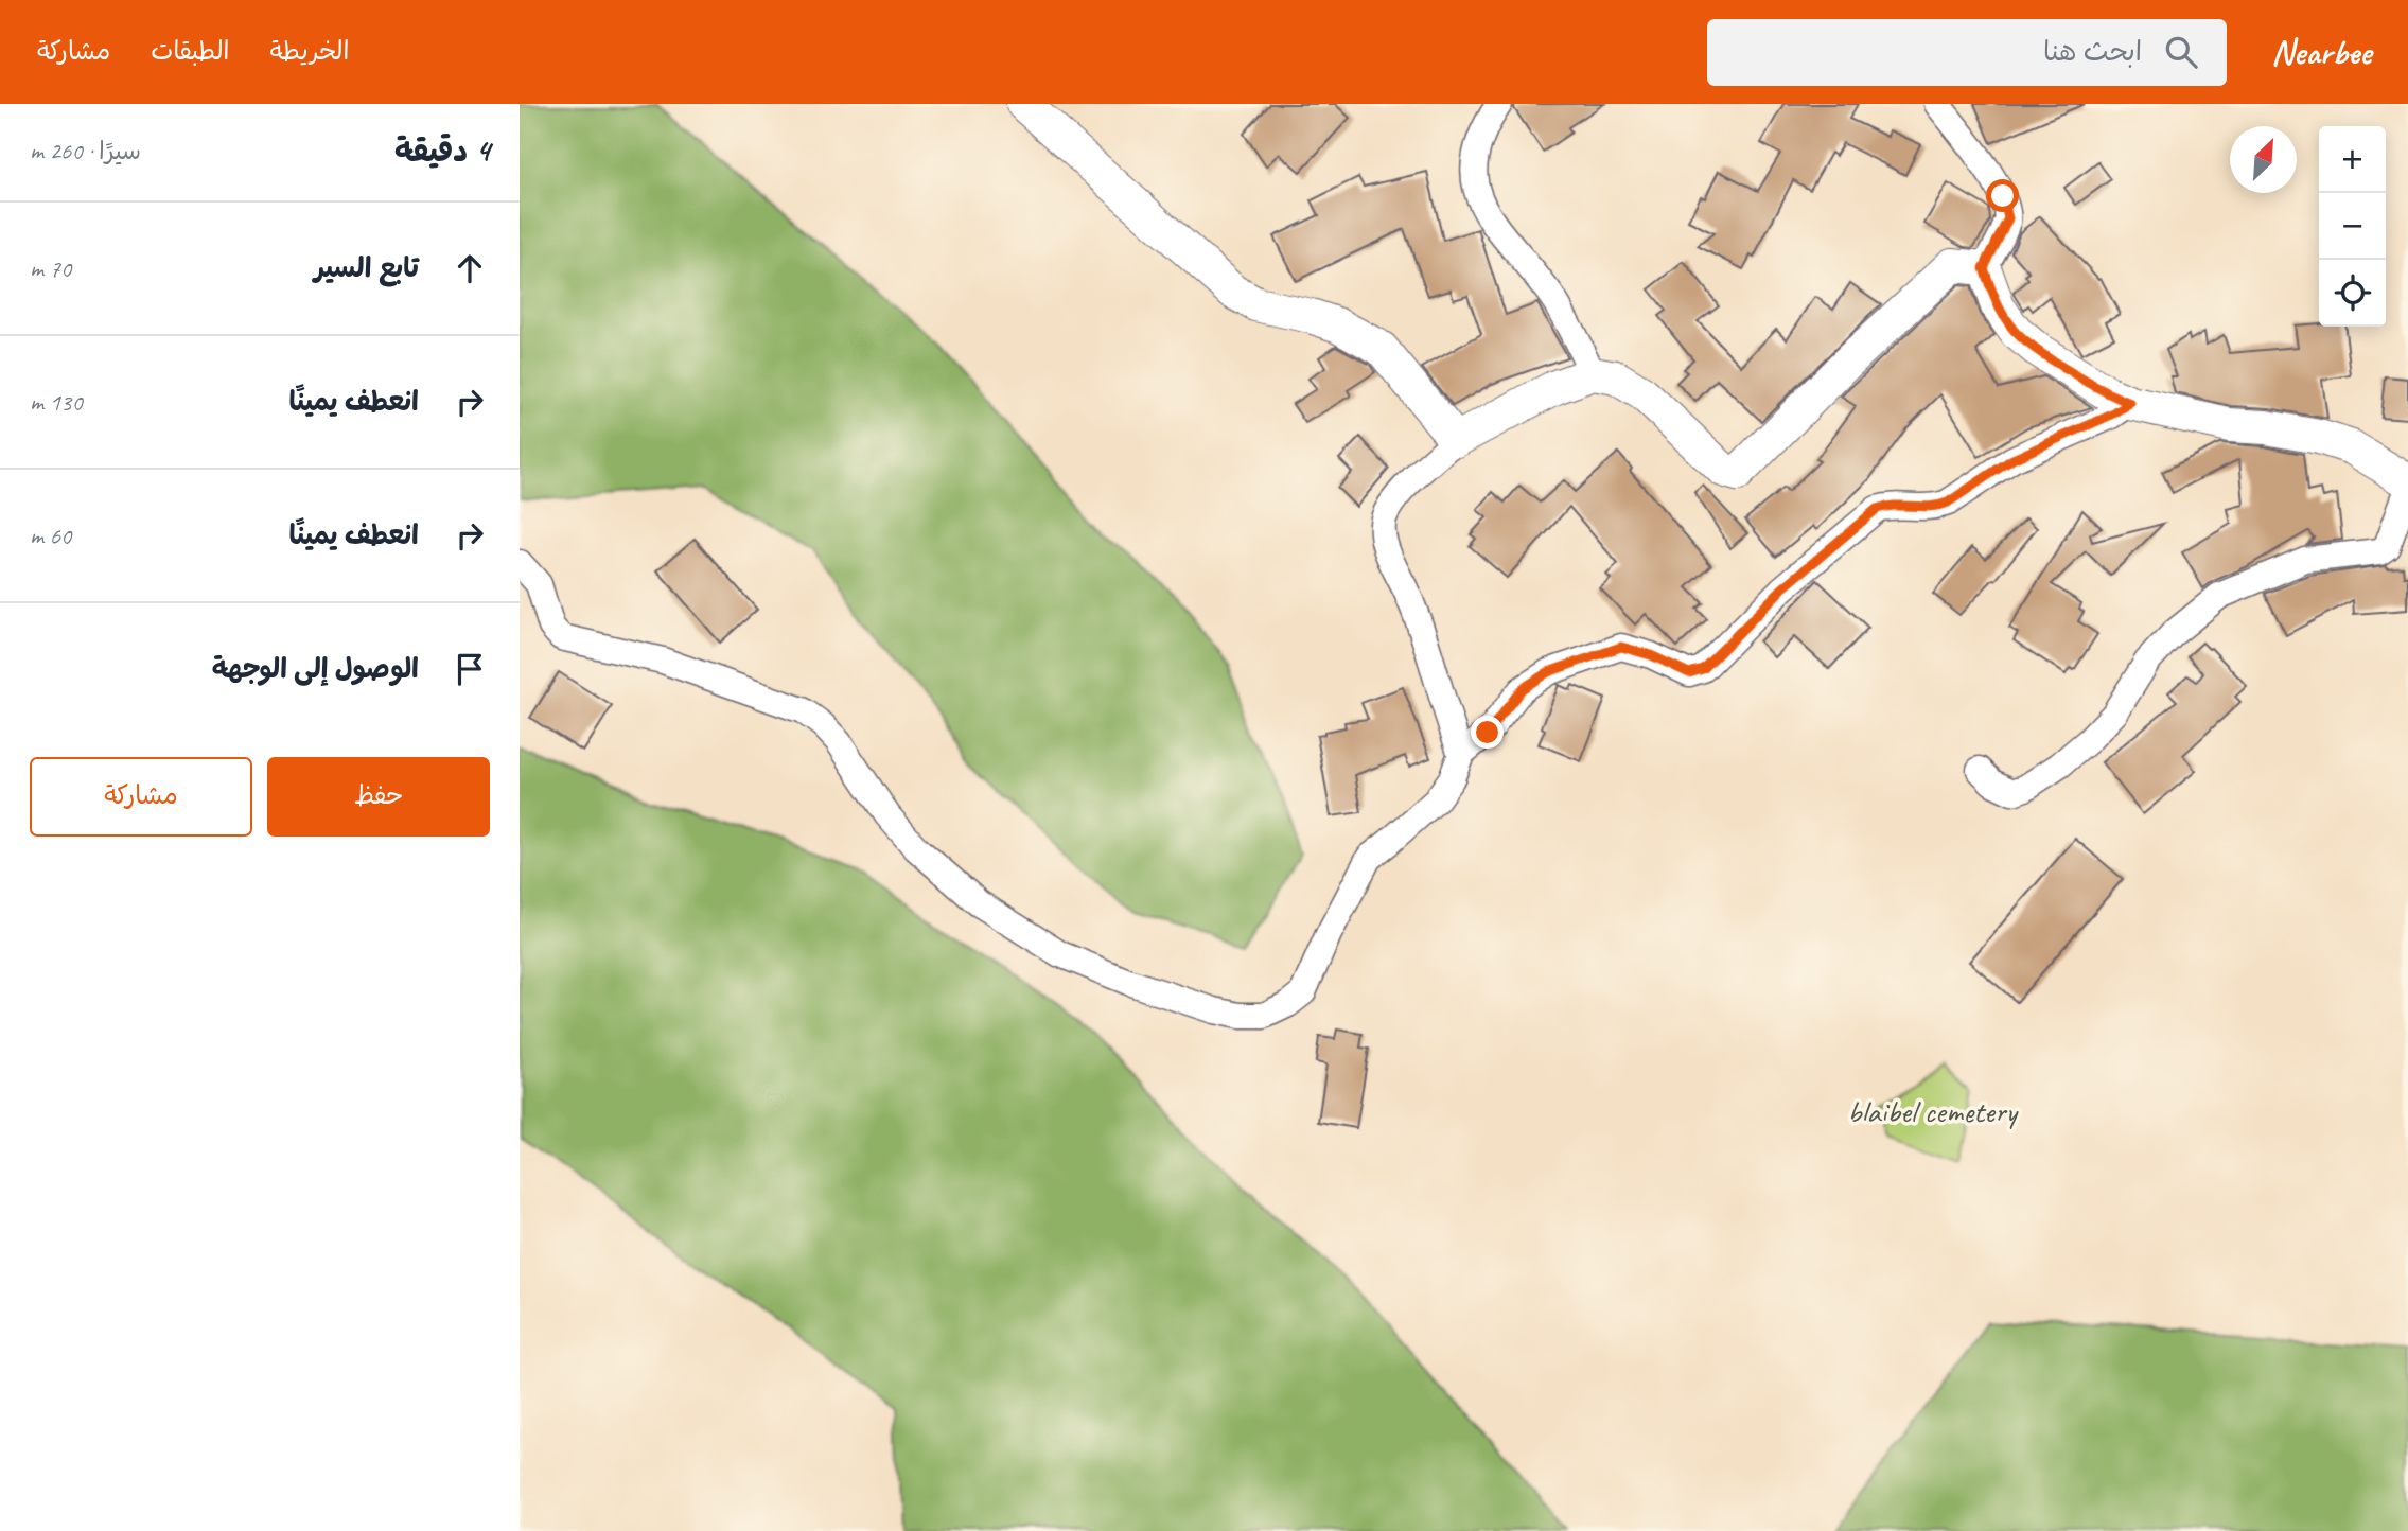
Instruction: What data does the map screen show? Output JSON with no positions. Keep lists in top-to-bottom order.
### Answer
{
  "parks": ["blaibel cemetery"],
  "north": "top right",
  "page": {
    "header": "Nearbee",
    "search": "ابحث هنا",
    "nav": ["الخريطة", "الطبقات", "مشاركة"],
    "heading": ["4 دقيقة", "سيرًا · 260 m"],
    "map_buttons": ["+", "−"],
    "list": [
      ["تابع السير", "70 m"],
      ["انعطف يمينًا", "130 m"],
      ["انعطف يمينًا", "60 m"],
      "الوصول إلى الوجهة"
    ],
    "buttons": ["حفظ", "مشاركة"]
  }
}
